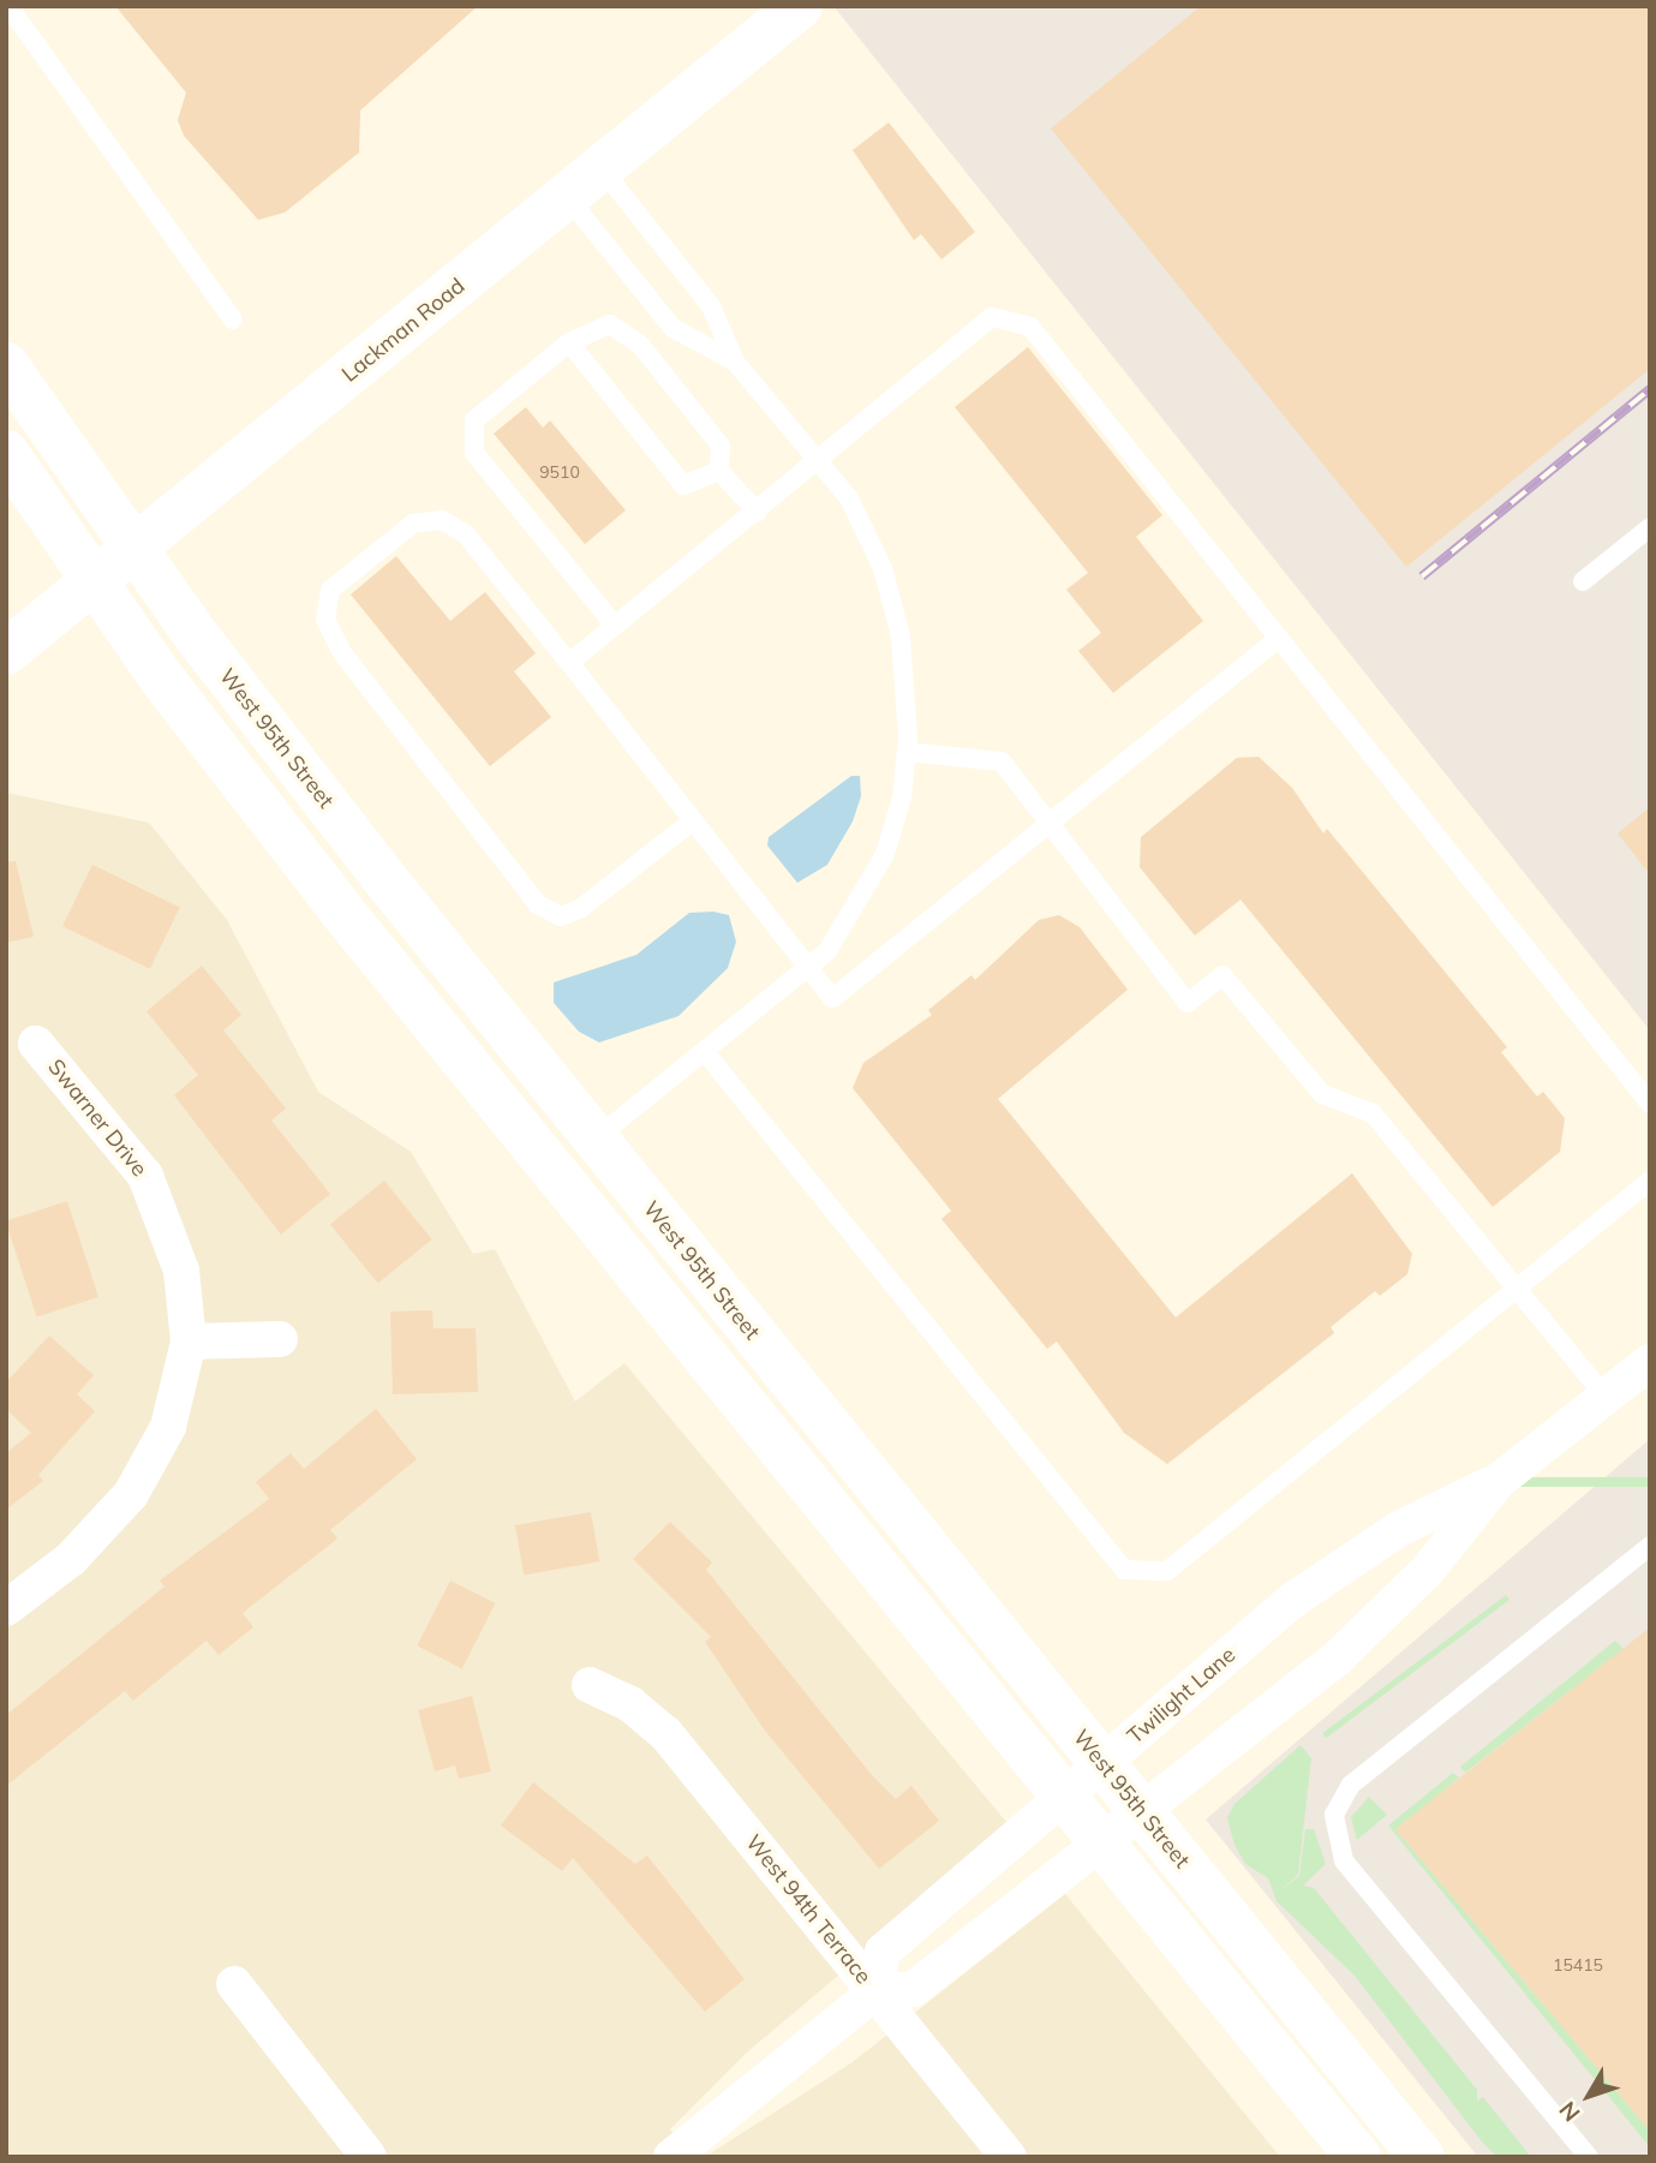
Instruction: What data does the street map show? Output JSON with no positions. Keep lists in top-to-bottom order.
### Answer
{
  "streets": {
    "main road": ["Lackman Road", "West 95th Street"],
    "street": ["Swarner Drive", "Twilight Lane", "West 94th Terrace"]
  },
  "crossings": [
    ["Lackman Road", "West 95th Street"],
    ["West 95th Street", "Twilight Lane"],
    ["Twilight Lane", "West 94th Terrace"]
  ],
  "house_numbers": ["9510", "15415"],
  "north": "bottom left"
}
